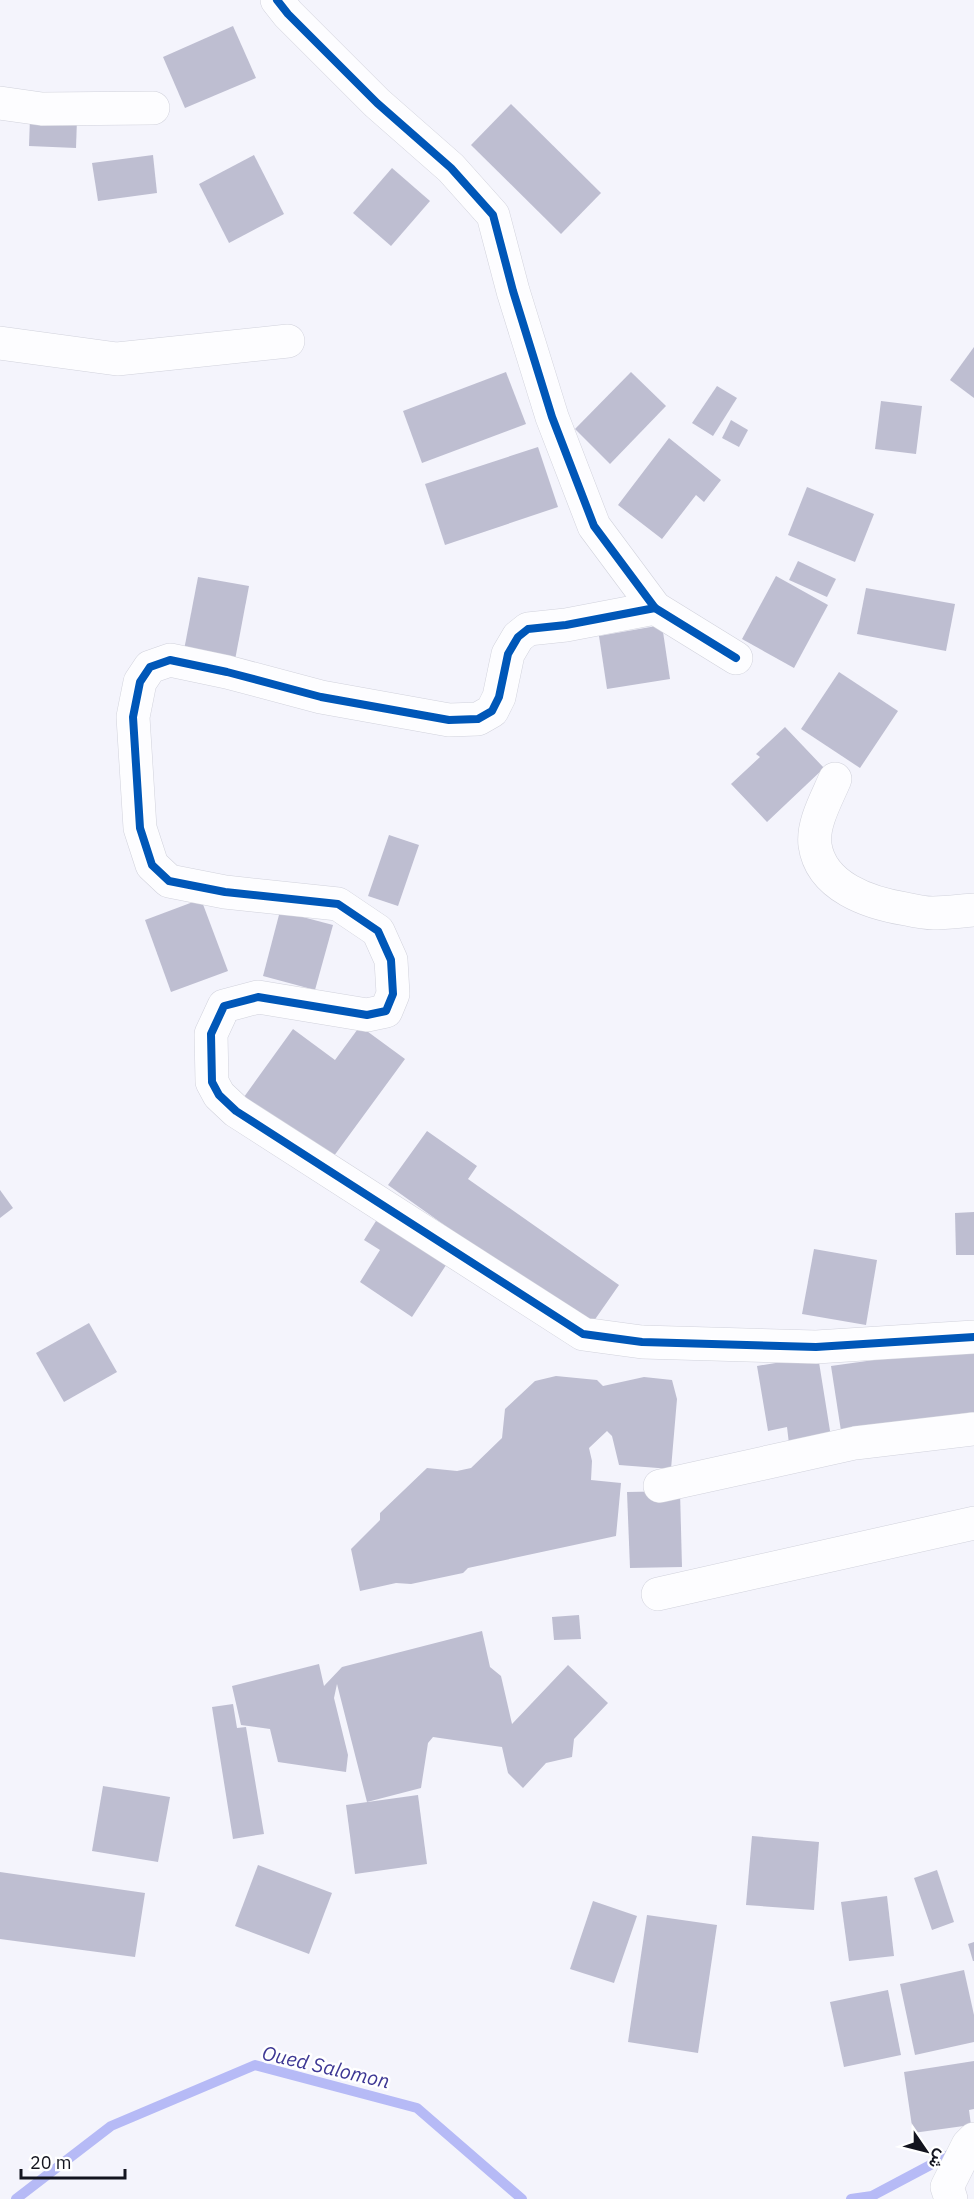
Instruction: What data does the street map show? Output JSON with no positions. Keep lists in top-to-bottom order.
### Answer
{
  "water": ["Oued Salomon"],
  "scale_bar": "20 m",
  "north": "bottom right"
}
